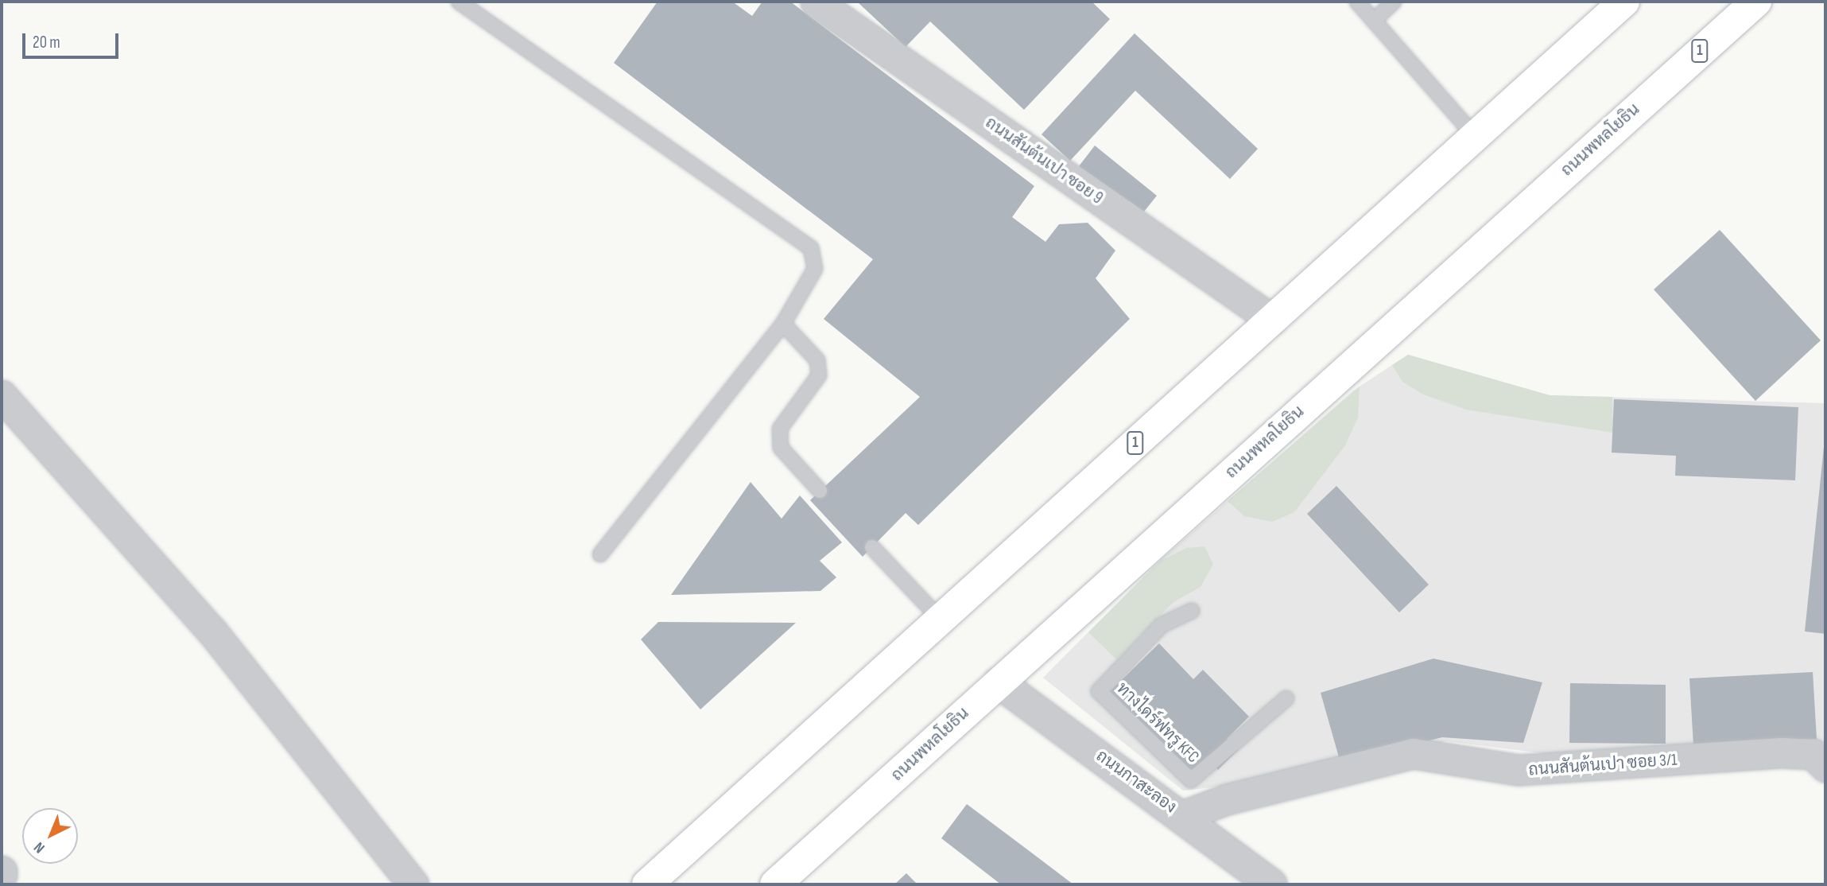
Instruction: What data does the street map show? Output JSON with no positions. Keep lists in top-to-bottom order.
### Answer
{
  "streets": {
    "main road": ["1", "ถนนพหลโยธิน"],
    "street": ["ถนนสันต้นเปา ซอย 9", "ถนนสันต้นเปา ซอย 3/1", "ถนนกาสะลอง"],
    "lane": ["ทางไดร์ฟทรู KFC"]
  },
  "crossings": [
    ["1", "ถนนสันต้นเปา ซอย 9"],
    ["ถนนพหลโยธิน", "ถนนกาสะลอง"],
    ["ถนนสันต้นเปา ซอย 3/1", "ถนนกาสะลอง"]
  ],
  "scale_bar": "20 m",
  "north": "bottom left"
}
